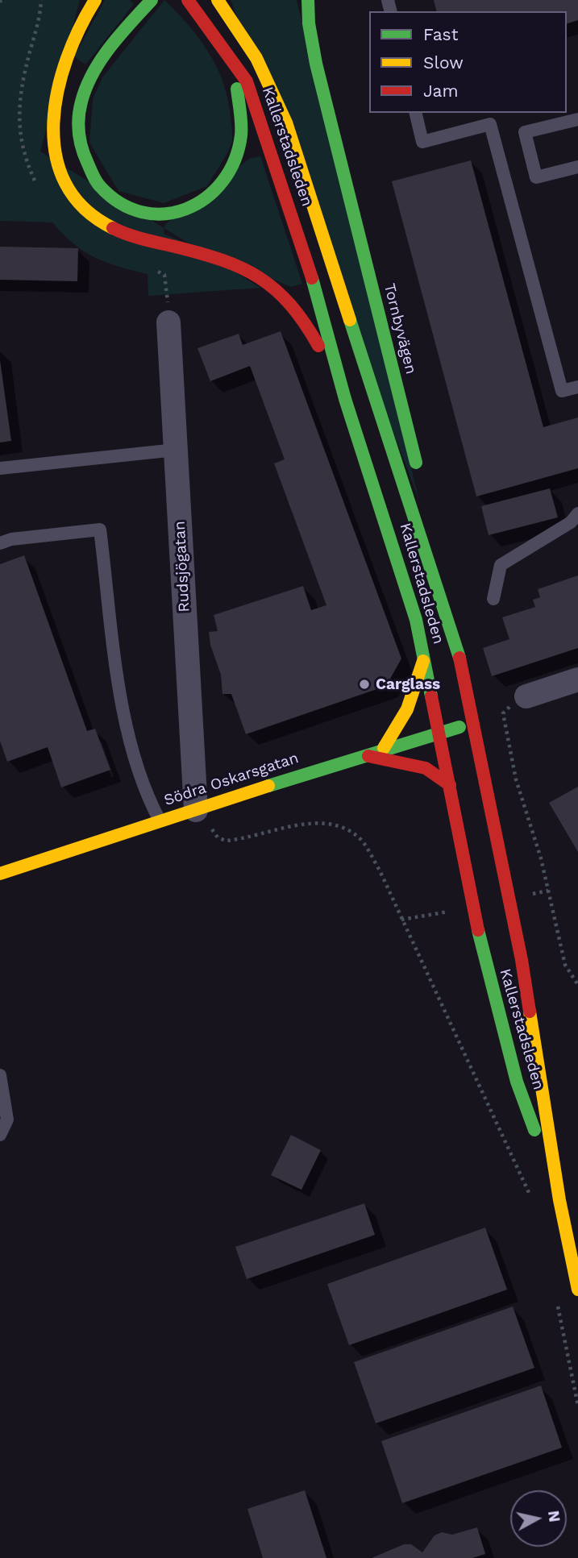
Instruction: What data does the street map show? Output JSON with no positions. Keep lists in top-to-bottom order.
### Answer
{
  "streets": {
    "main road": ["Kallerstadsleden", "Tornbyvägen", "Södra Oskarsgatan"],
    "street": ["Rudsjögatan"]
  },
  "crossings": [
    ["Kallerstadsleden", "Södra Oskarsgatan"],
    ["Rudsjögatan", "Södra Oskarsgatan"]
  ],
  "places": ["Carglass"],
  "legend": ["Fast", "Slow", "Jam"],
  "north": "right"
}
